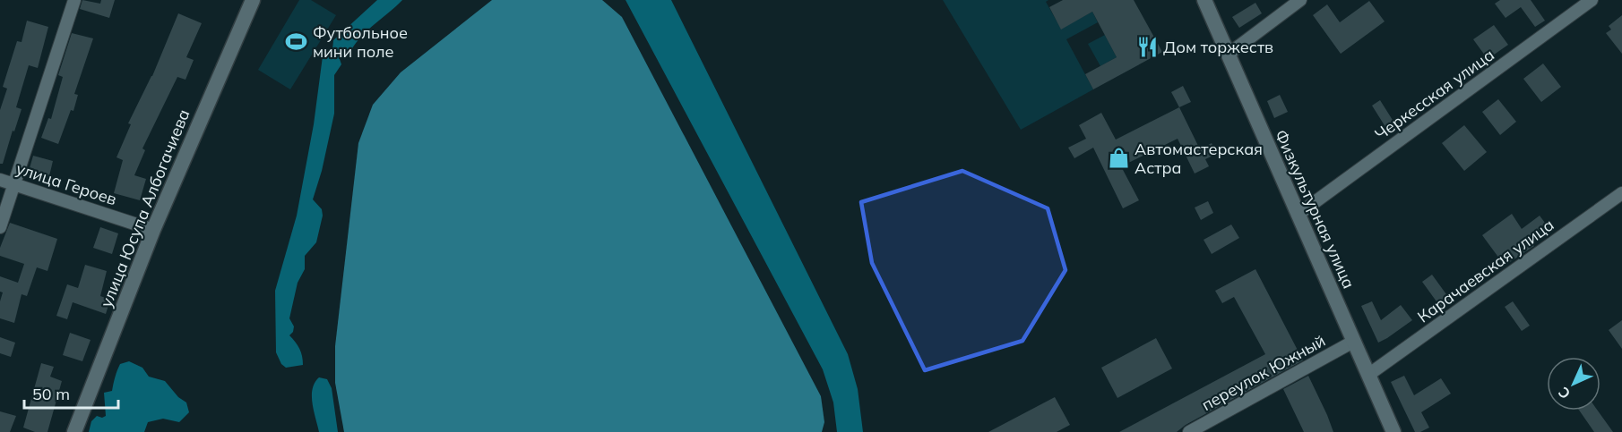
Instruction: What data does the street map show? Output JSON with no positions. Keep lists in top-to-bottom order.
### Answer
{
  "streets": {
    "main road": ["улица Юсупа Албогачиева", "Физкультурная улица"],
    "street": [
      "Черкесская улица",
      "улица Героев",
      "Карачаевская улица",
      "переулок Южный"
    ]
  },
  "crossings": [
    ["Черкесская улица", "Физкультурная улица"],
    ["улица Героев", "улица Юсупа Албогачиева"],
    ["Физкультурная улица", "Карачаевская улица"],
    ["Физкультурная улица", "переулок Южный"]
  ],
  "places": {
    "sports": ["Футбольное мини поле"],
    "restaurant": ["Дом торжеств"],
    "shop": ["Автомастерская Астра"]
  },
  "scale_bar": "50 m",
  "north": "bottom left"
}
